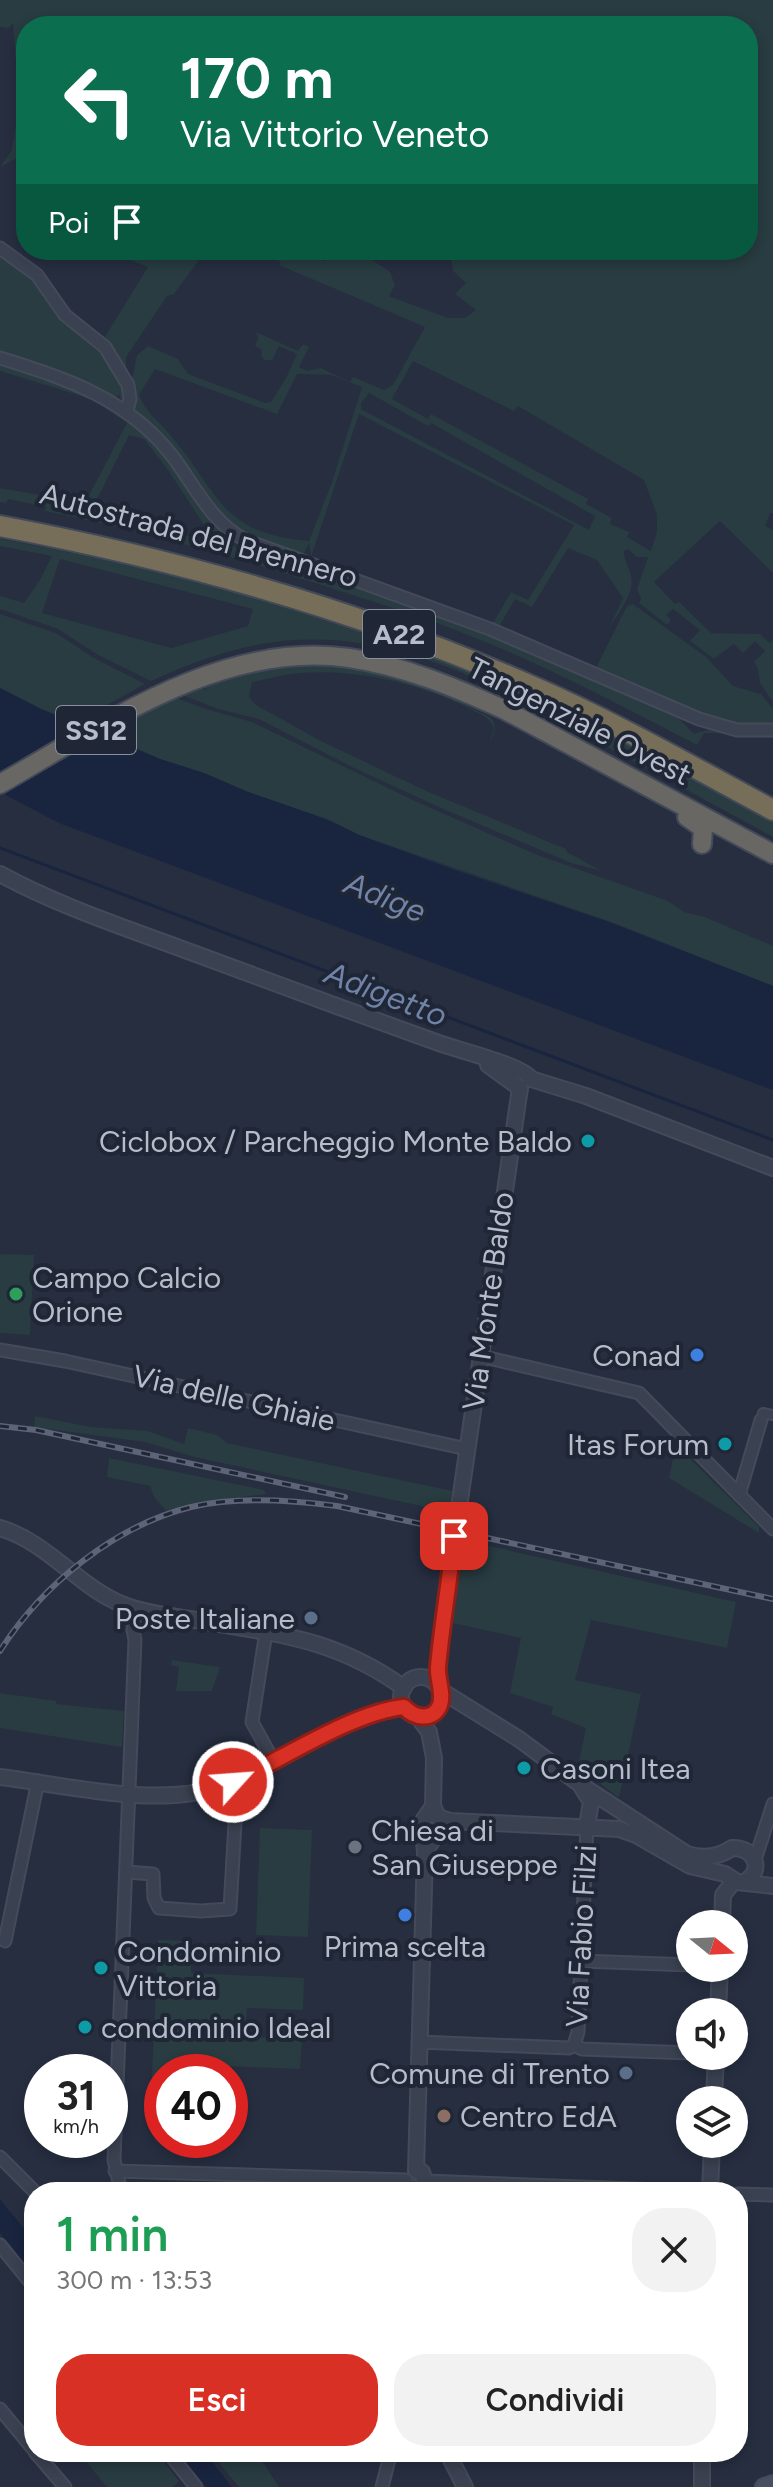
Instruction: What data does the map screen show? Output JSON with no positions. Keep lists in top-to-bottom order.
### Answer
{
  "streets": {
    "highway": [
      "Autostrada del Brennero",
      "A22",
      "Tangenziale Ovest",
      "SS12"
    ],
    "street": ["Via Monte Baldo", "Via delle Ghiaie", "Via Fabio Filzi"]
  },
  "crossings": [
    ["Via Monte Baldo", "Via delle Ghiaie"]
  ],
  "water": ["Adige", "Adigetto"],
  "places": [
    "Ciclobox / Parcheggio Monte Baldo",
    "Campo Calcio Orione",
    "Conad",
    "Itas Forum",
    "Poste Italiane",
    "Casoni Itea",
    "Chiesa di San Giuseppe",
    "Prima scelta",
    "Condominio Vittoria",
    "condominio Ideal",
    "Comune di Trento",
    "Centro EdA"
  ],
  "north": "right",
  "page": {
    "turn": ["170 m", "Via Vittorio Veneto"],
    "then": "Poi",
    "speed": "31 km/h",
    "limit": "40",
    "heading": ["1 min", "300 m · 13:53"],
    "buttons": ["Esci", "Condividi"]
  }
}
